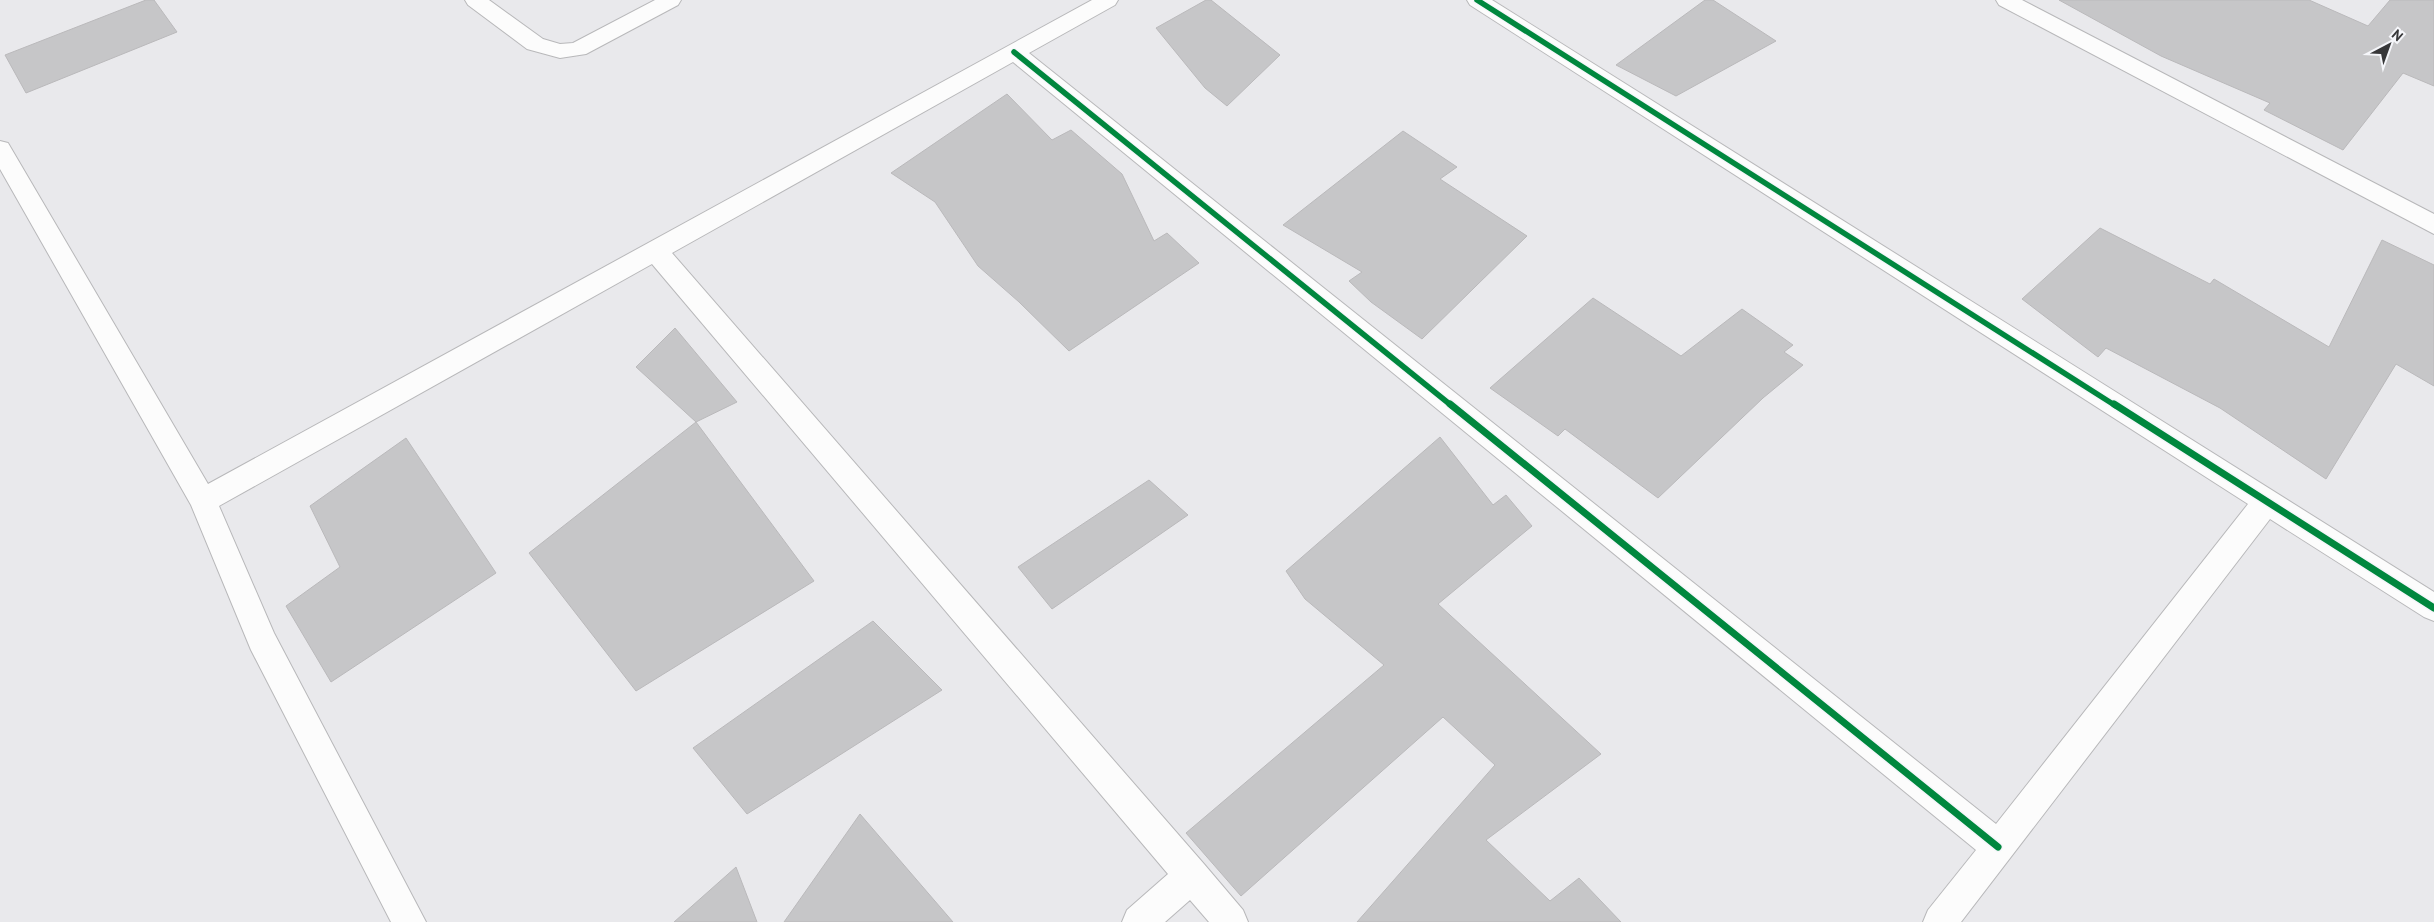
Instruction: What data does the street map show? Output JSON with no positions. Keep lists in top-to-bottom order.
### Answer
{
  "north": "top right"
}
